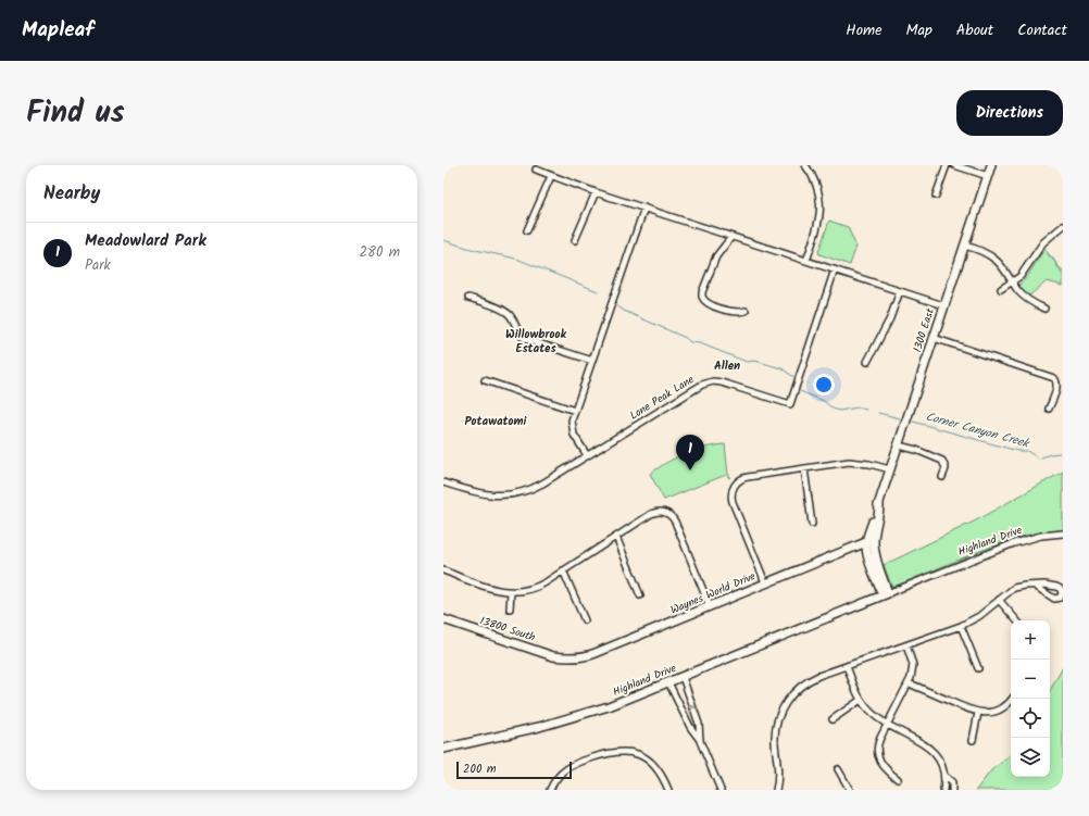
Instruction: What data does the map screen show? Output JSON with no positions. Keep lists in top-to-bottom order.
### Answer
{
  "streets": {
    "main road": [
      "1300 East",
      "Highland Drive",
      "Waynes World Drive",
      "13800 South"
    ],
    "street": ["Lone Peak Lane"]
  },
  "crossings": [
    ["1300 East", "Waynes World Drive"],
    ["Waynes World Drive", "13800 South"]
  ],
  "districts": ["Willowbrook Estates", "Allen", "Potawatomi"],
  "water": ["Corner Canyon Creek"],
  "scale_bar": "200 m",
  "page": {
    "header": "Mapleaf",
    "nav": [
      "Home",
      "Map",
      "About",
      "Contact"
    ],
    "title": "Find us",
    "buttons": "Directions",
    "heading": "Nearby",
    "list": [
      {
        "mark": "1",
        "name": "Meadowlard Park",
        "note": "Park",
        "value": "280 m"
      }
    ],
    "pins": "1",
    "map_buttons": ["+", "−"],
    "scale": "200 m"
  }
}
